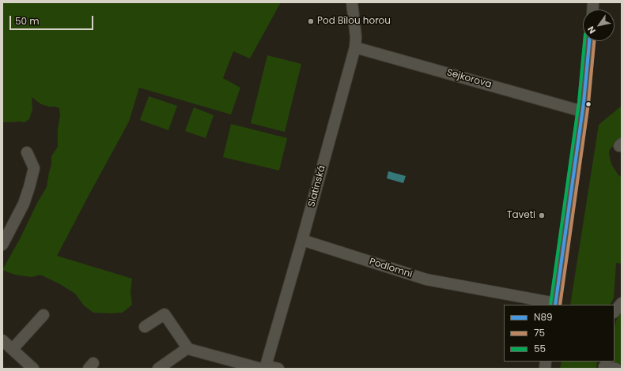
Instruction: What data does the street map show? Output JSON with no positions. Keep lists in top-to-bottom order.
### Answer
{
  "streets": {
    "street": ["Sejkorova", "Slatinská", "Podlomní"]
  },
  "crossings": [
    ["Sejkorova", "Slatinská"],
    ["Slatinská", "Podlomní"]
  ],
  "places": ["Pod Bílou horou", "Taveti"],
  "lines": ["transit line N89", "transit line 75", "transit line 55"],
  "legend": ["N89", "75", "55"],
  "scale_bar": "50 m",
  "north": "bottom left"
}
